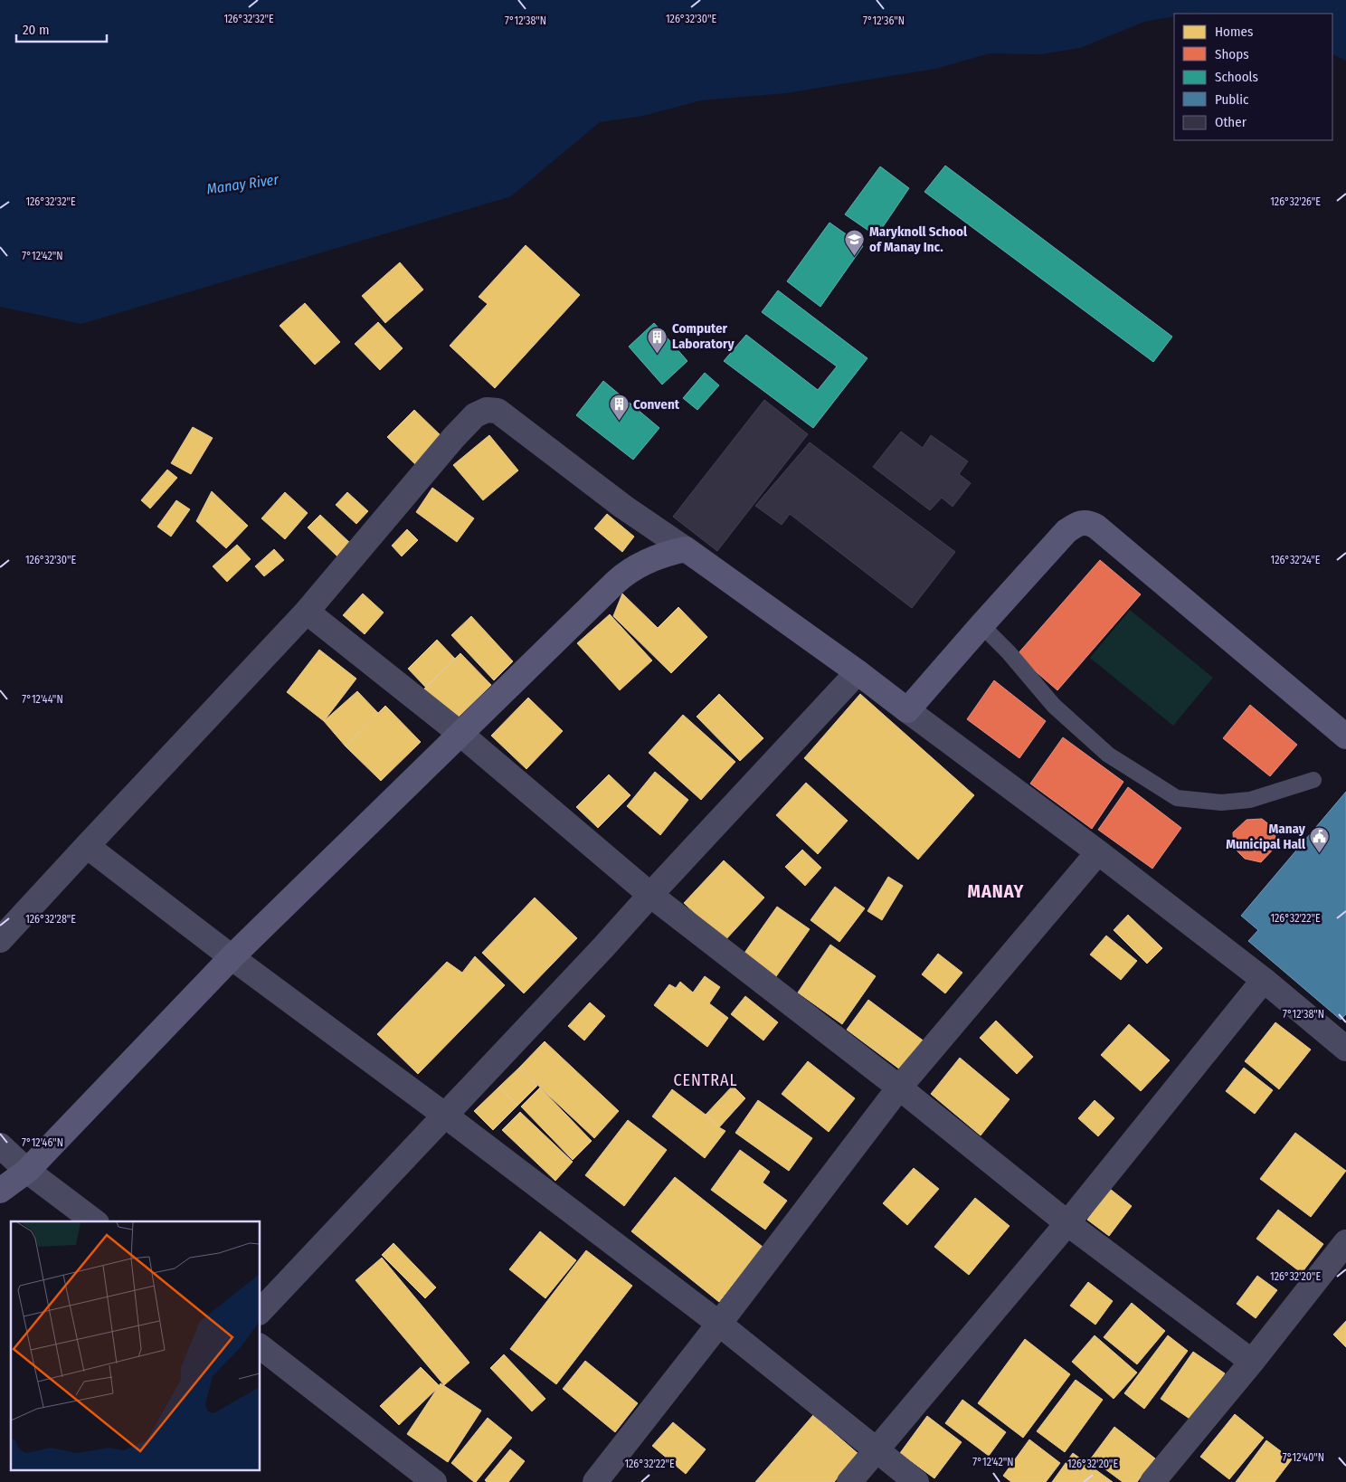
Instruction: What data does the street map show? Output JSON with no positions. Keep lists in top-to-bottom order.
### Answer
{
  "districts": ["MANAY", "CENTRAL"],
  "water": ["Manay River"],
  "places": {
    "school or university": ["Maryknoll School of Manay Inc."],
    "building": ["Computer Laboratory", "Convent"],
    "public building": ["Manay Municipal Hall"]
  },
  "legend": [
    "Homes",
    "Shops",
    "Schools",
    "Public",
    "Other"
  ],
  "scale_bar": "20 m",
  "coordinates": [
    "126°32'32\"E",
    "126°32'30\"E",
    "7°12'38\"N",
    "7°12'36\"N",
    "126°32'26\"E",
    "7°12'42\"N",
    "126°32'24\"E",
    "7°12'44\"N",
    "126°32'22\"E",
    "126°32'28\"E",
    "7°12'46\"N",
    "126°32'20\"E",
    "7°12'40\"N"
  ]
}
